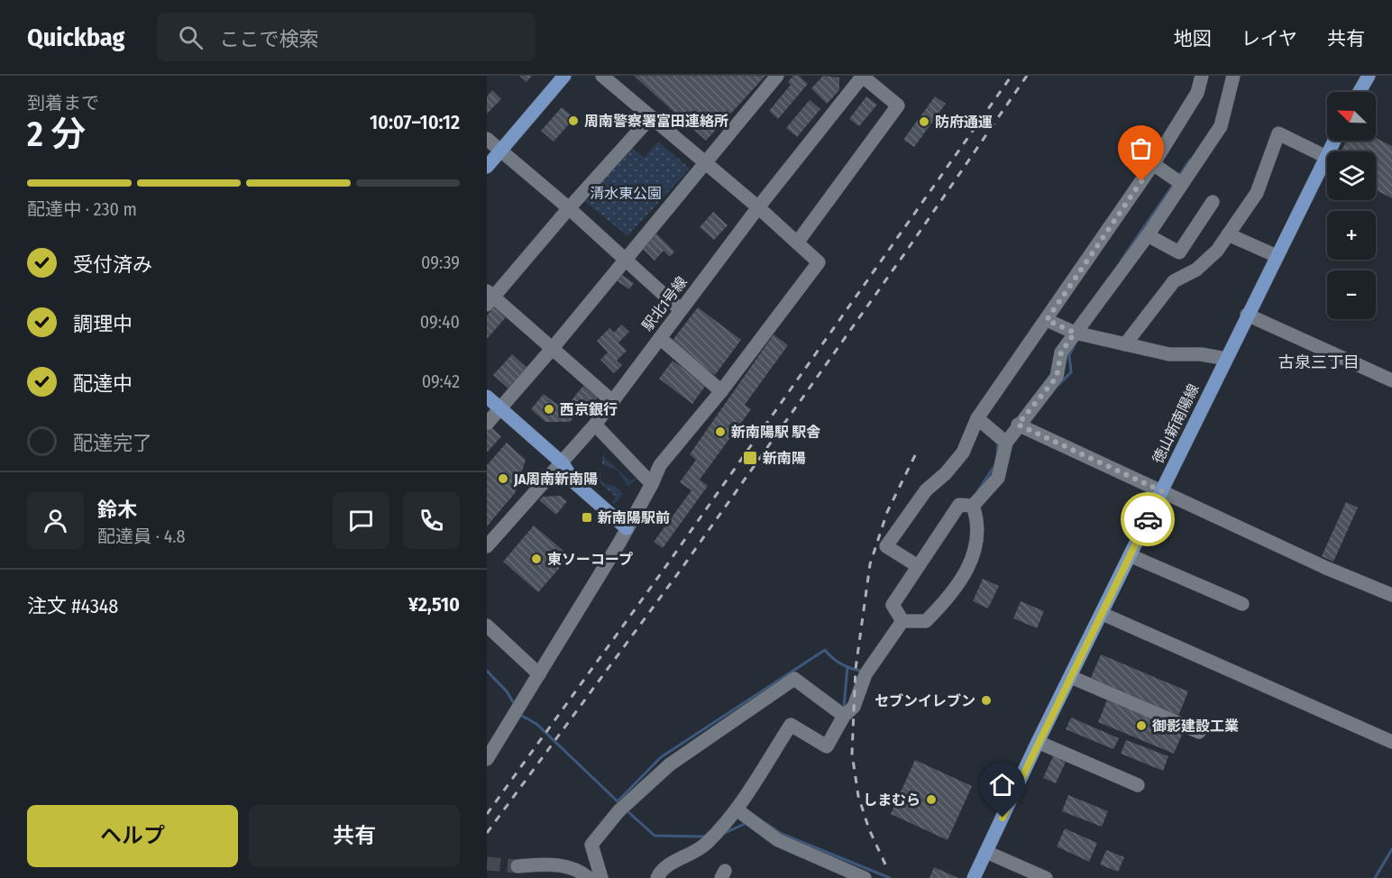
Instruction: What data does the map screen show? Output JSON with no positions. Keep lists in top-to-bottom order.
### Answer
{
  "streets": {
    "main road": ["徳山新南陽線"],
    "street": ["駅北1号線"]
  },
  "districts": ["古泉三丁目"],
  "parks": ["清水東公園"],
  "places": {
    "other": [
      "周南警察署富田連絡所",
      "防府通運",
      "西京銀行",
      "新南陽駅 駅舎",
      "JA周南新南陽",
      "東ソーコープ",
      "セブンイレブン",
      "御影建設工業",
      "しまむら"
    ],
    "transit": ["新南陽", "新南陽駅前"]
  },
  "north": "top left",
  "page": {
    "header": "Quickbag",
    "search": "ここで検索",
    "nav": ["地図", "レイヤ", "共有"],
    "heading": ["2 分", "到着まで", "10:07–10:12"],
    "panel": [
      "鈴木",
      "配達員 · 4.8",
      "注文 #4348",
      "¥2,510"
    ],
    "map_buttons": ["+", "−"],
    "bar": "配達中 · 230 m",
    "list": [
      ["受付済み", "09:39"],
      ["調理中", "09:40"],
      ["配達中", "09:42"],
      "配達完了"
    ],
    "buttons": ["ヘルプ", "共有"]
  }
}
